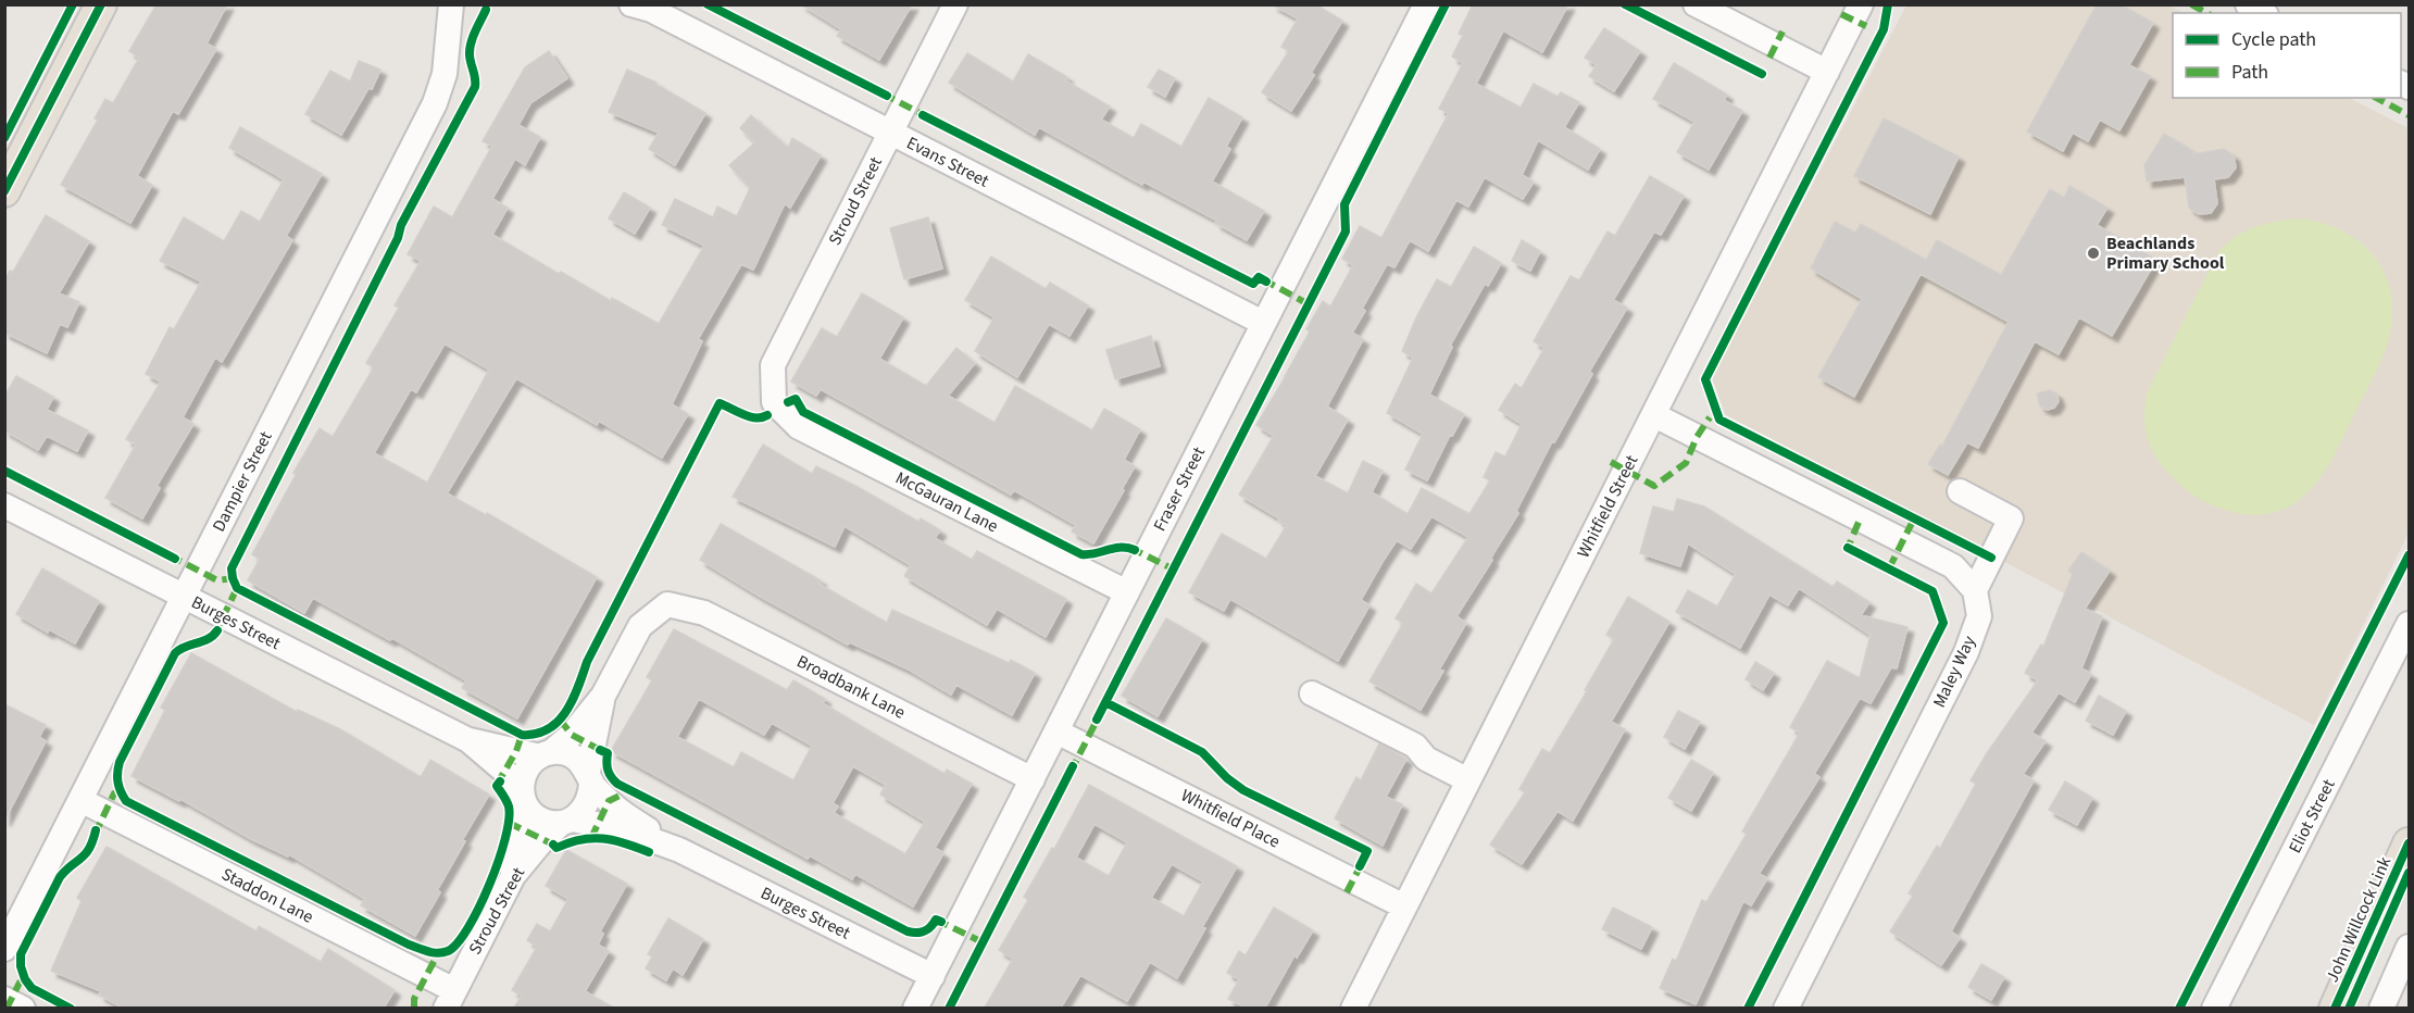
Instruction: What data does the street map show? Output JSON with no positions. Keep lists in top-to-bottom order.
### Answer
{
  "streets": {
    "main road": ["John Willcock Link"],
    "street": [
      "Evans Street",
      "Stroud Street",
      "Dampier Street",
      "Fraser Street",
      "McGauran Lane",
      "Whitfield Street",
      "Burges Street",
      "Maley Way",
      "Broadbank Lane",
      "Eliot Street",
      "Whitfield Place",
      "Staddon Lane"
    ]
  },
  "crossings": [
    ["Evans Street", "Stroud Street"],
    ["Evans Street", "Fraser Street"],
    ["Stroud Street", "McGauran Lane"],
    ["Stroud Street", "Burges Street"],
    ["Stroud Street", "Staddon Lane"],
    ["Dampier Street", "Burges Street"],
    ["Dampier Street", "Staddon Lane"],
    ["Fraser Street", "McGauran Lane"],
    ["Fraser Street", "Burges Street"],
    ["Fraser Street", "Broadbank Lane"],
    ["Fraser Street", "Whitfield Place"],
    ["Whitfield Street", "Whitfield Place"]
  ],
  "places": ["Beachlands Primary School"],
  "legend": ["Cycle path", "Path"]
}
